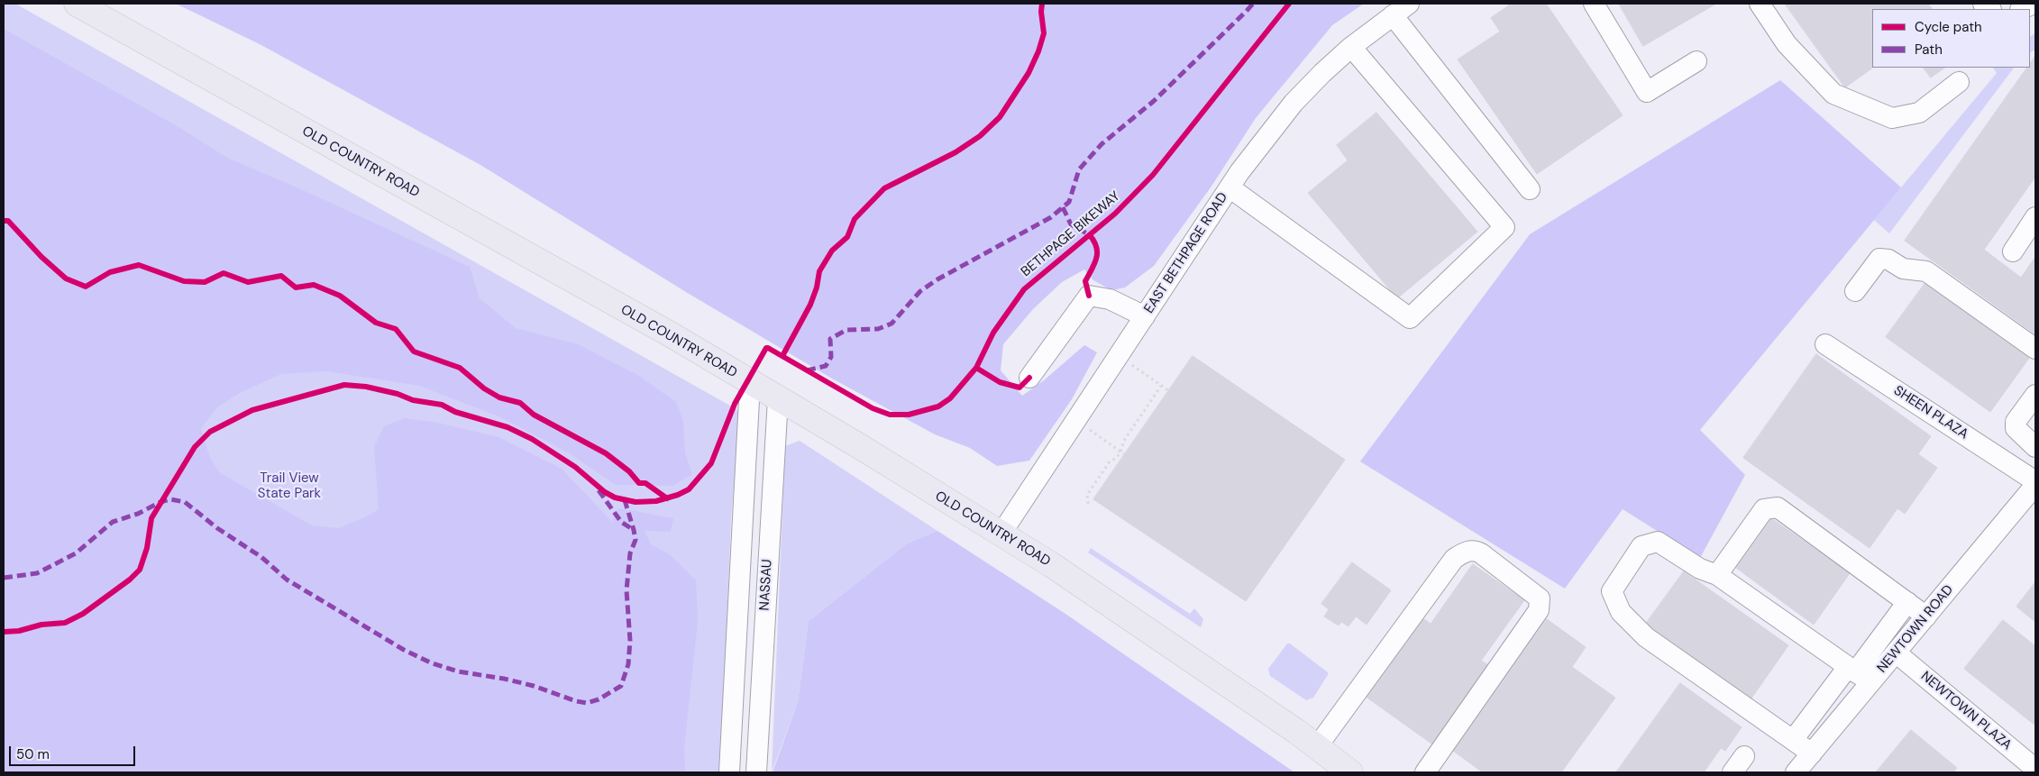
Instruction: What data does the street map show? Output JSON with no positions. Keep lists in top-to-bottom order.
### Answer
{
  "streets": {
    "main road": ["OLD COUNTRY ROAD"],
    "street": [
      "EAST BETHPAGE ROAD",
      "SHEEN PLAZA",
      "NASSAU",
      "NEWTOWN ROAD",
      "NEWTOWN PLAZA"
    ],
    "cycle path": ["BETHPAGE BIKEWAY"]
  },
  "crossings": [
    ["OLD COUNTRY ROAD", "EAST BETHPAGE ROAD"],
    ["OLD COUNTRY ROAD", "NASSAU"],
    ["NEWTOWN ROAD", "NEWTOWN PLAZA"]
  ],
  "parks": ["Trail View State Park"],
  "legend": ["Cycle path", "Path"],
  "scale_bar": "50 m"
}
